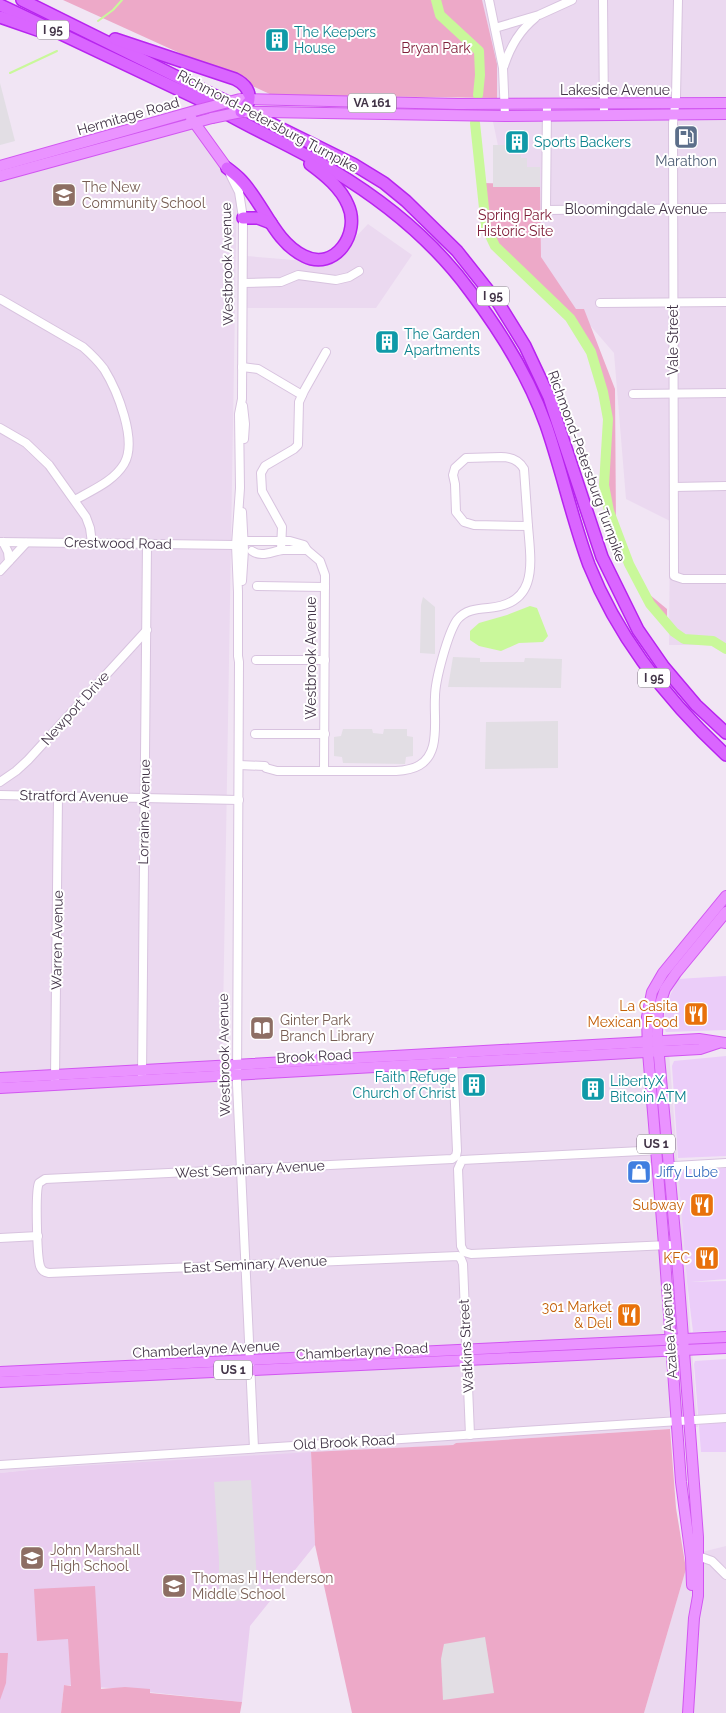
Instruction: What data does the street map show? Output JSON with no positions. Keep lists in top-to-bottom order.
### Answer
{
  "streets": {
    "highway": ["I 95", "Richmond-Petersburg Turnpike"],
    "main road": [
      "Lakeside Avenue",
      "VA 161",
      "Hermitage Road",
      "Westbrook Avenue",
      "Brook Road",
      "US 1",
      "Azalea Avenue",
      "Chamberlayne Avenue",
      "Chamberlayne Road"
    ],
    "street": [
      "Bloomingdale Avenue",
      "Vale Street",
      "Crestwood Road",
      "Newport Drive",
      "Stratford Avenue",
      "Lorraine Avenue",
      "Warren Avenue",
      "West Seminary Avenue",
      "East Seminary Avenue",
      "Watkins Street",
      "Old Brook Road"
    ]
  },
  "crossings": [
    ["Lakeside Avenue", "Hermitage Road"],
    ["Lakeside Avenue", "Bloomingdale Avenue"],
    ["Lakeside Avenue", "Vale Street"],
    ["Hermitage Road", "Westbrook Avenue"],
    ["Bloomingdale Avenue", "Vale Street"],
    ["Westbrook Avenue", "Crestwood Road"],
    ["Westbrook Avenue", "Stratford Avenue"],
    ["Westbrook Avenue", "Brook Road"],
    ["Westbrook Avenue", "West Seminary Avenue"],
    ["Westbrook Avenue", "East Seminary Avenue"],
    ["Westbrook Avenue", "Chamberlayne Avenue"],
    ["Westbrook Avenue", "Chamberlayne Road"],
    ["Westbrook Avenue", "Old Brook Road"],
    ["Crestwood Road", "Lorraine Avenue"],
    ["Newport Drive", "Lorraine Avenue"],
    ["Stratford Avenue", "Lorraine Avenue"],
    ["Stratford Avenue", "Warren Avenue"],
    ["Lorraine Avenue", "Brook Road"],
    ["Warren Avenue", "Brook Road"],
    ["Brook Road", "Azalea Avenue"],
    ["Brook Road", "Watkins Street"],
    ["West Seminary Avenue", "East Seminary Avenue"],
    ["West Seminary Avenue", "Azalea Avenue"],
    ["West Seminary Avenue", "Watkins Street"],
    ["East Seminary Avenue", "Azalea Avenue"],
    ["East Seminary Avenue", "Watkins Street"],
    ["Azalea Avenue", "Chamberlayne Road"],
    ["Azalea Avenue", "Old Brook Road"],
    ["Watkins Street", "Chamberlayne Road"],
    ["Watkins Street", "Old Brook Road"],
    ["Chamberlayne Avenue", "Chamberlayne Road"]
  ],
  "parks": ["Bryan Park", "Spring Park Historic Site"],
  "places": {
    "building": [
      "The Keepers House",
      "Sports Backers",
      "The Garden Apartments",
      "Faith Refuge Church of Christ",
      "LibertyX Bitcoin ATM"
    ],
    "fuel station": ["Marathon"],
    "school or university": ["The New Community School", "John Marshall High School", "Thomas H Henderson Middle School"],
    "restaurant": [
      "La Casita Mexican Food",
      "Subway",
      "KFC",
      "301 Market & Deli"
    ],
    "library": ["Ginter Park Branch Library"],
    "shop": ["Jiffy Lube"]
  }
}
